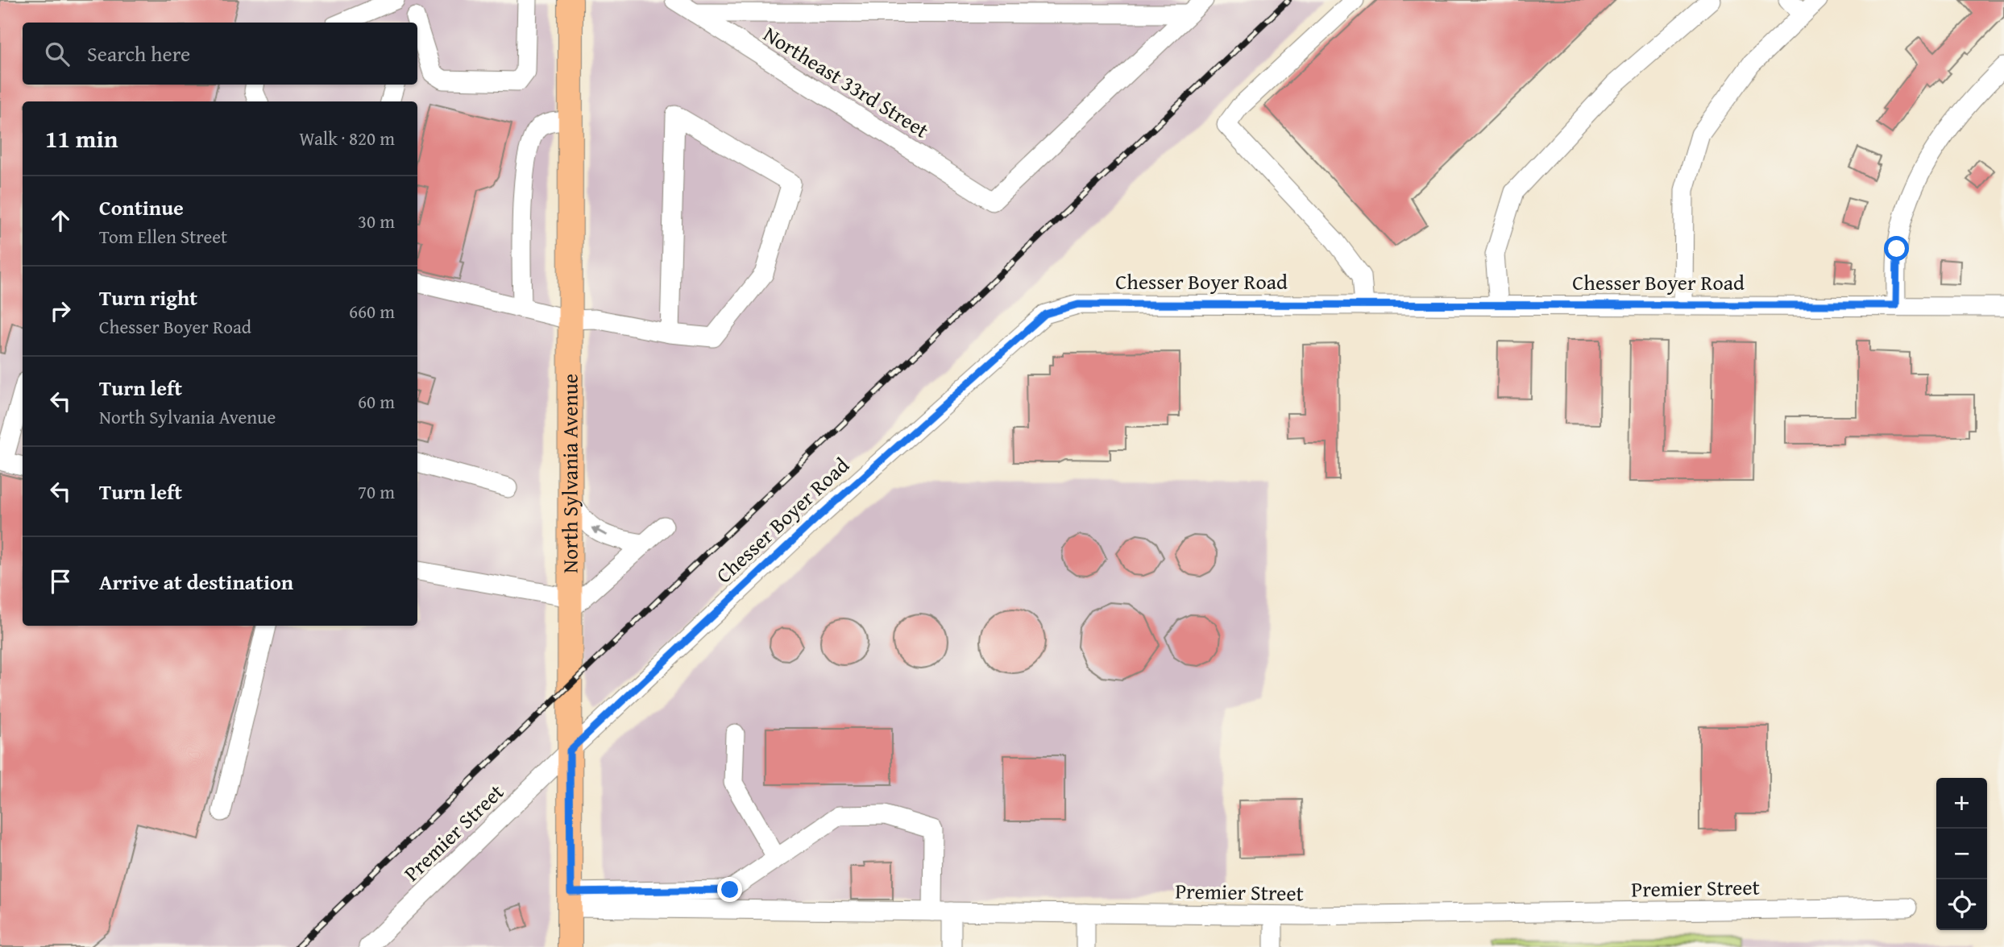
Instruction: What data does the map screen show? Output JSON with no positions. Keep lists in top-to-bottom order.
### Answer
{
  "streets": {
    "main road": ["North Sylvania Avenue"],
    "street": ["Northeast 33rd Street", "Chesser Boyer Road", "Premier Street"]
  },
  "crossings": [
    ["Chesser Boyer Road", "North Sylvania Avenue"],
    ["Chesser Boyer Road", "Premier Street"],
    ["North Sylvania Avenue", "Premier Street"]
  ],
  "page": {
    "search": "Search here",
    "heading": ["11 min", "Walk · 820 m"],
    "list": [
      ["Continue", "Tom Ellen Street", "30 m"],
      ["Turn right", "Chesser Boyer Road", "660 m"],
      ["Turn left", "North Sylvania Avenue", "60 m"],
      ["Turn left", "70 m"],
      "Arrive at destination"
    ],
    "map_buttons": ["+", "−"]
  }
}
